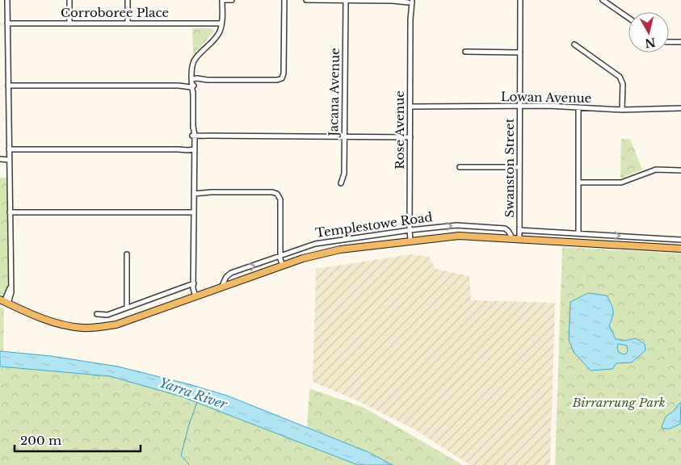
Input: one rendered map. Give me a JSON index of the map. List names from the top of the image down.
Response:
{
  "streets": {
    "main road": ["Templestowe Road"],
    "street": [
      "Corroboree Place",
      "Jacana Avenue",
      "Lowan Avenue",
      "Rose Avenue",
      "Swanston Street"
    ]
  },
  "crossings": [
    ["Lowan Avenue", "Rose Avenue"],
    ["Lowan Avenue", "Swanston Street"],
    ["Rose Avenue", "Templestowe Road"],
    ["Swanston Street", "Templestowe Road"]
  ],
  "water": ["Yarra River"],
  "parks": ["Birrarrung Park"],
  "scale_bar": "200 m",
  "north": "bottom"
}
